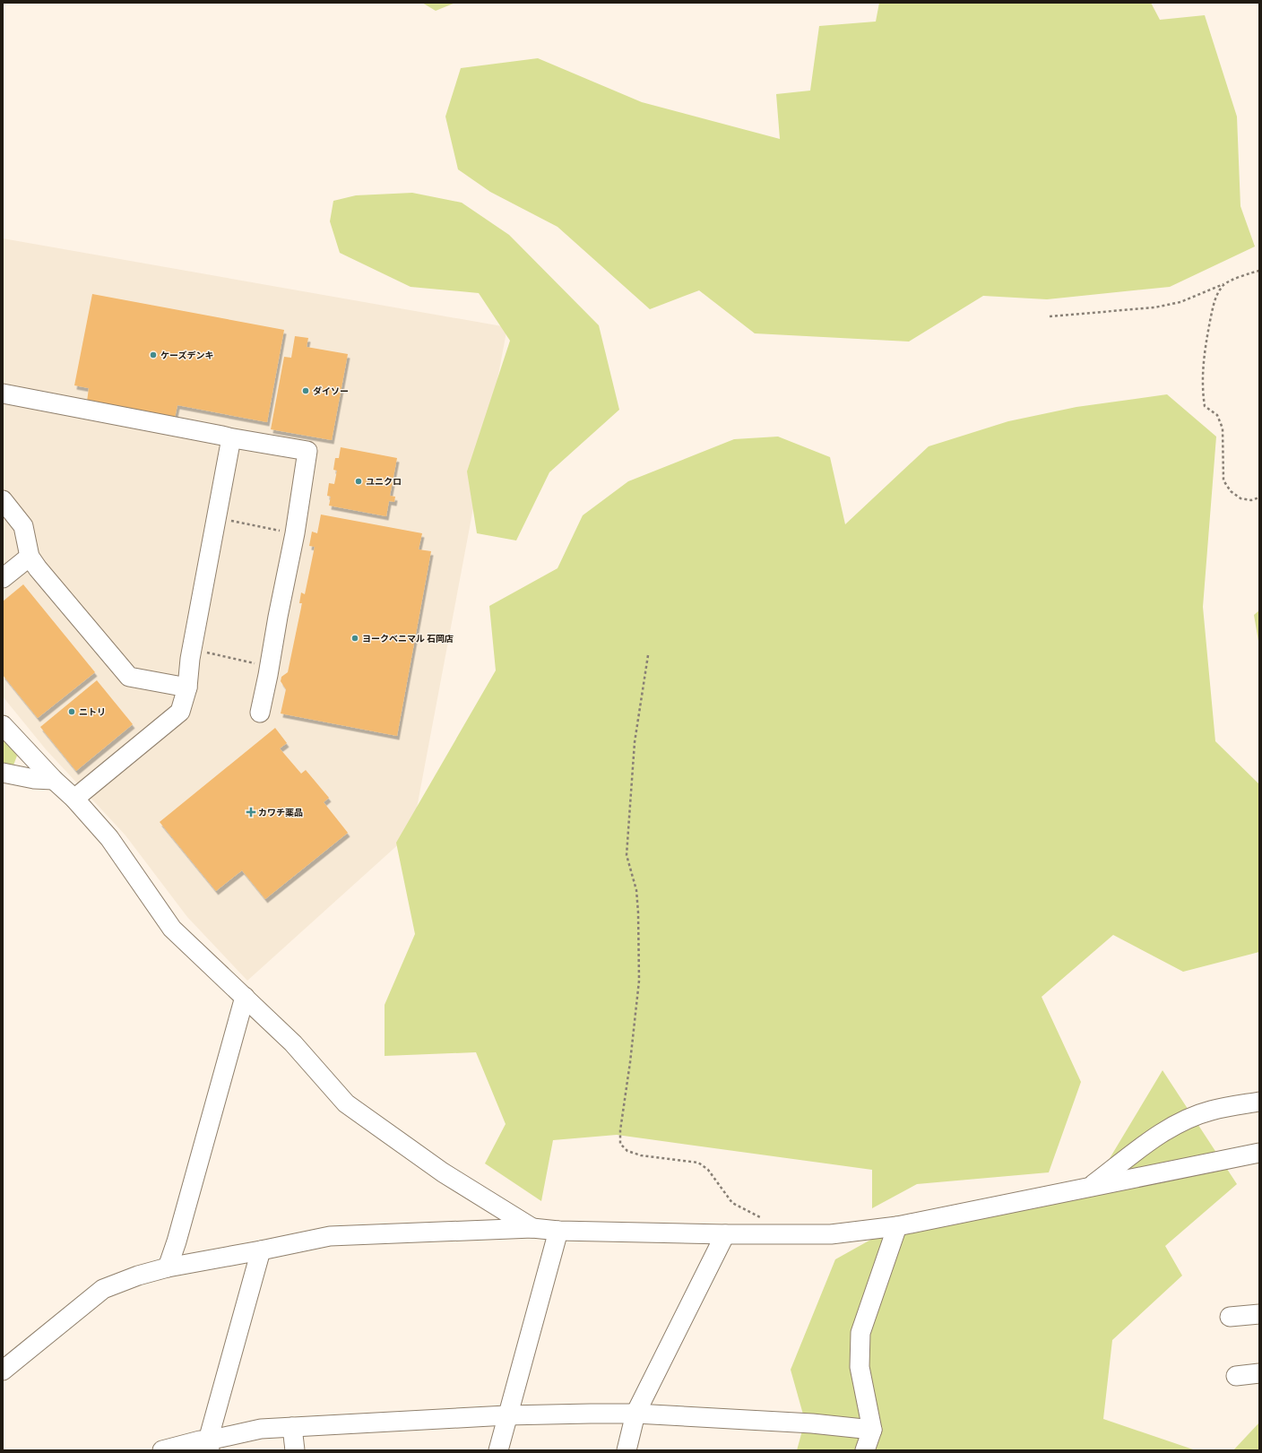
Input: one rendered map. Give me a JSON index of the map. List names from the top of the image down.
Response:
{
  "places": {
    "other": [
      "ケーズデンキ",
      "ダイソー",
      "ユニクロ",
      "ヨークベニマル 石岡店",
      "ニトリ"
    ],
    "health": ["カワチ薬品"]
  }
}
